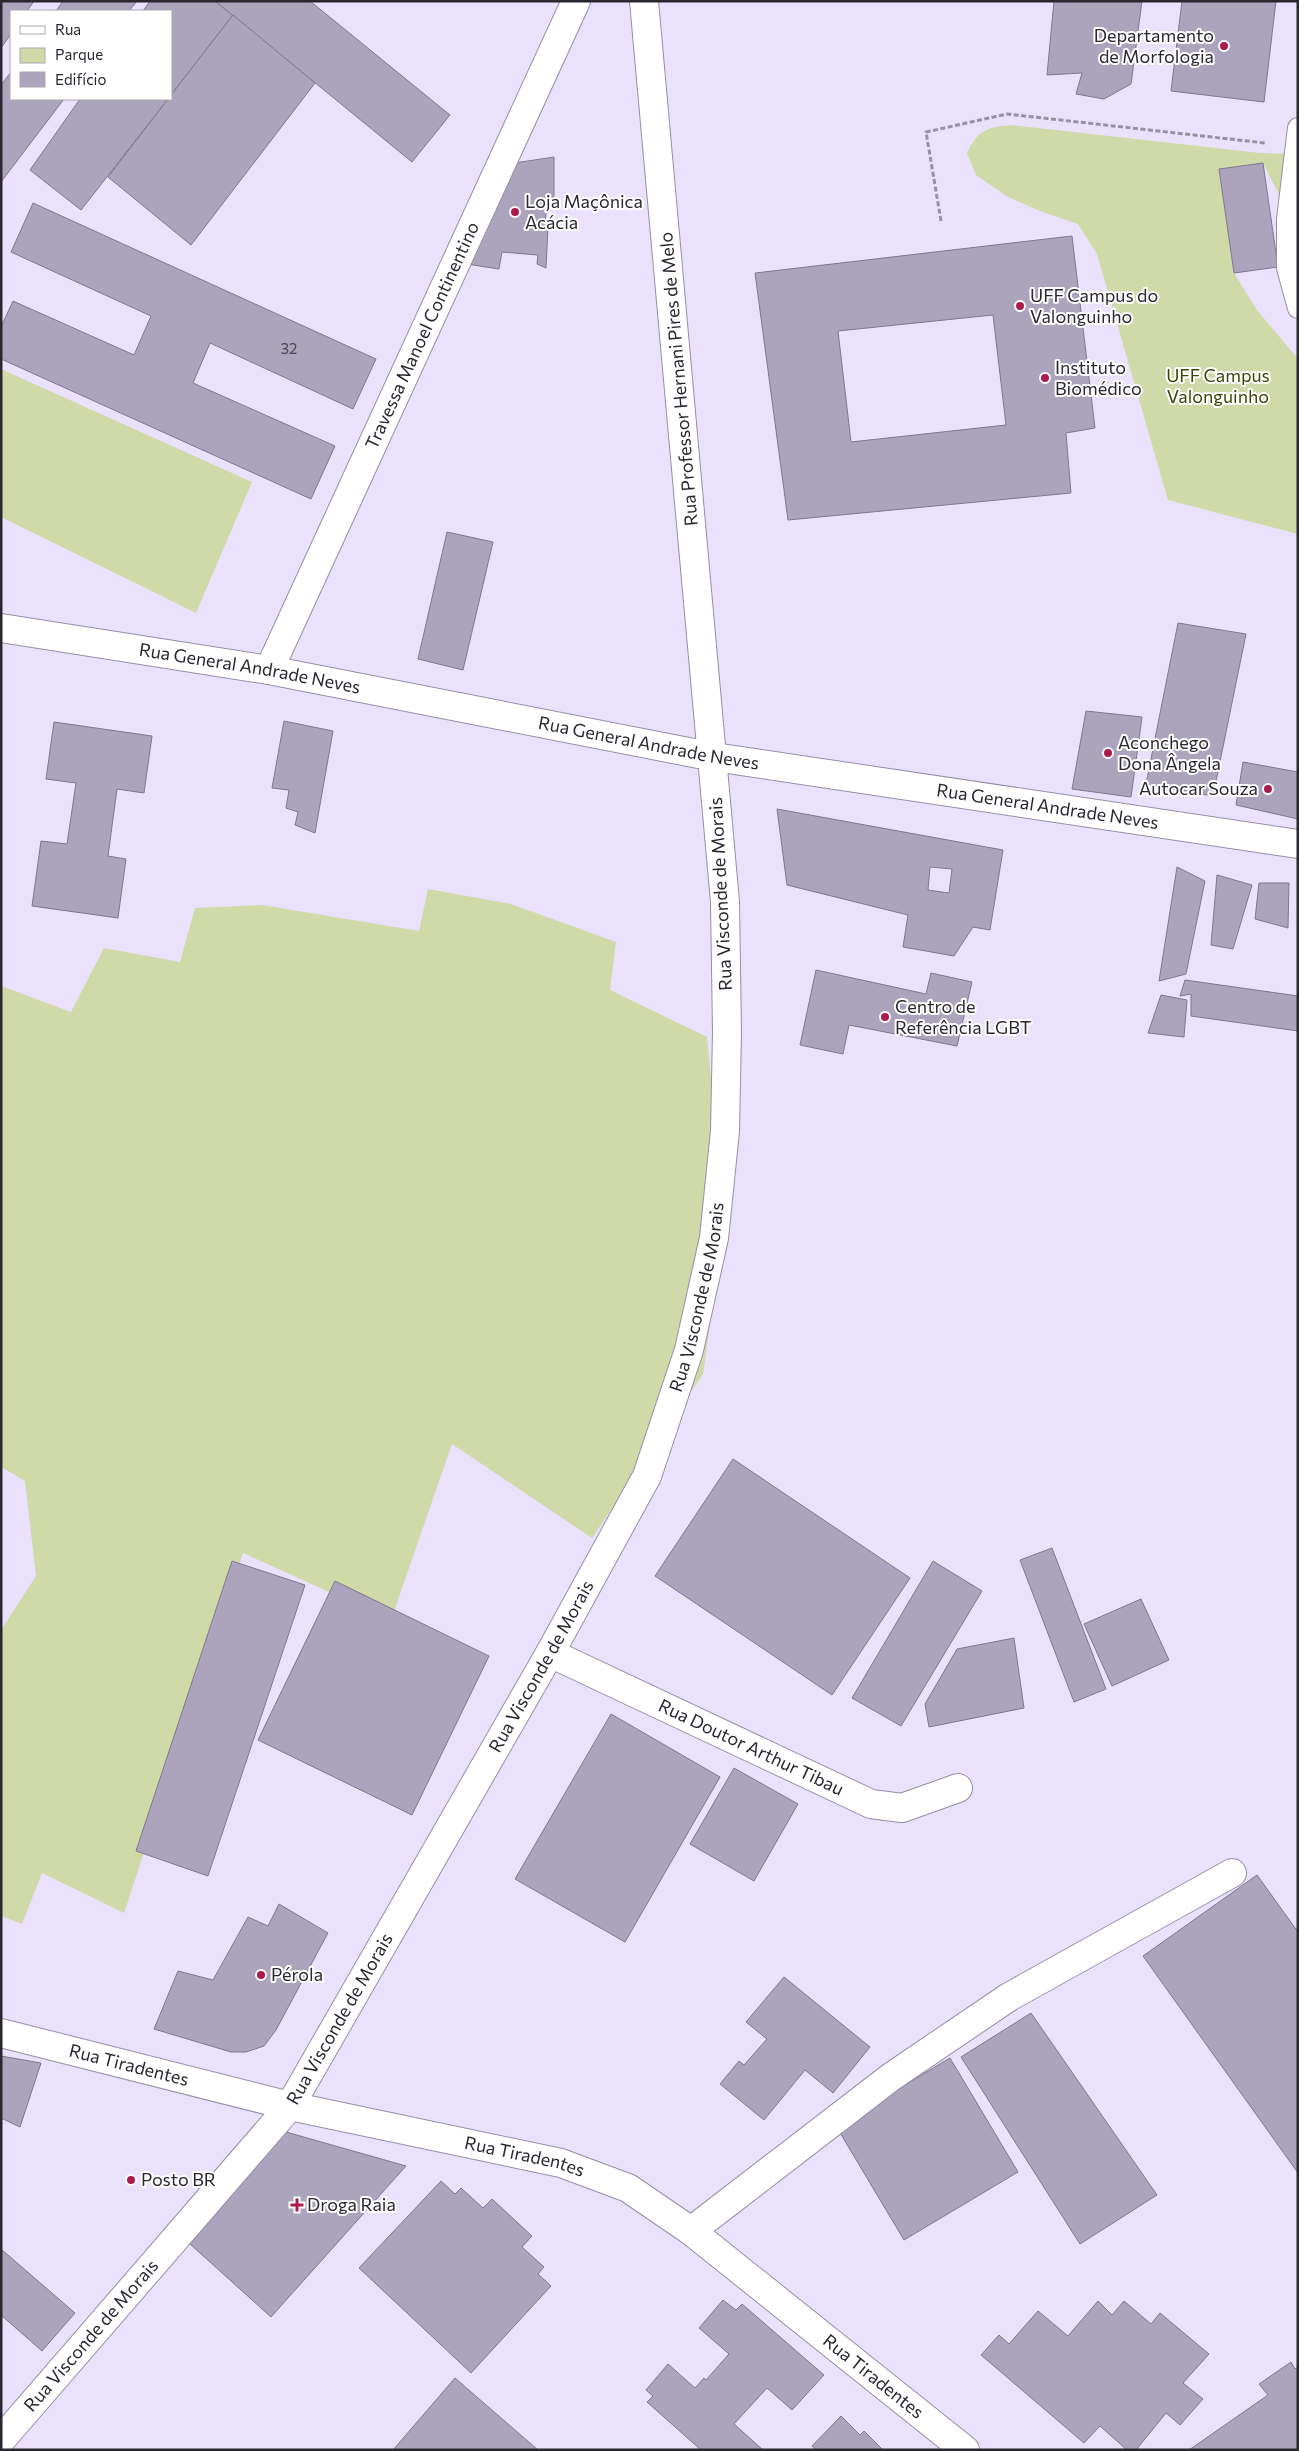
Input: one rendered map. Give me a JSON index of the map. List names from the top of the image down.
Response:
{
  "streets": {
    "street": [
      "Travessa Manoel Continentino",
      "Rua Professor Hernani Pires de Melo",
      "Rua General Andrade Neves",
      "Rua Visconde de Morais",
      "Rua Doutor Arthur Tibau",
      "Rua Tiradentes"
    ]
  },
  "crossings": [
    ["Travessa Manoel Continentino", "Rua General Andrade Neves"],
    ["Rua Professor Hernani Pires de Melo", "Rua General Andrade Neves"],
    ["Rua Professor Hernani Pires de Melo", "Rua Visconde de Morais"],
    ["Rua General Andrade Neves", "Rua Visconde de Morais"],
    ["Rua Visconde de Morais", "Rua Doutor Arthur Tibau"],
    ["Rua Visconde de Morais", "Rua Tiradentes"]
  ],
  "parks": ["UFF Campus Valonguinho"],
  "places": {
    "other": [
      "Departamento de Morfologia",
      "Loja Maçônica Acácia",
      "UFF Campus do Valonguinho",
      "Instituto Biomédico",
      "Aconchego Dona Ângela",
      "Autocar Souza",
      "Centro de Referência LGBT",
      "Pérola",
      "Posto BR"
    ],
    "health": ["Droga Raia"]
  },
  "house_numbers": ["32"],
  "legend": ["Rua", "Parque", "Edifício"]
}
